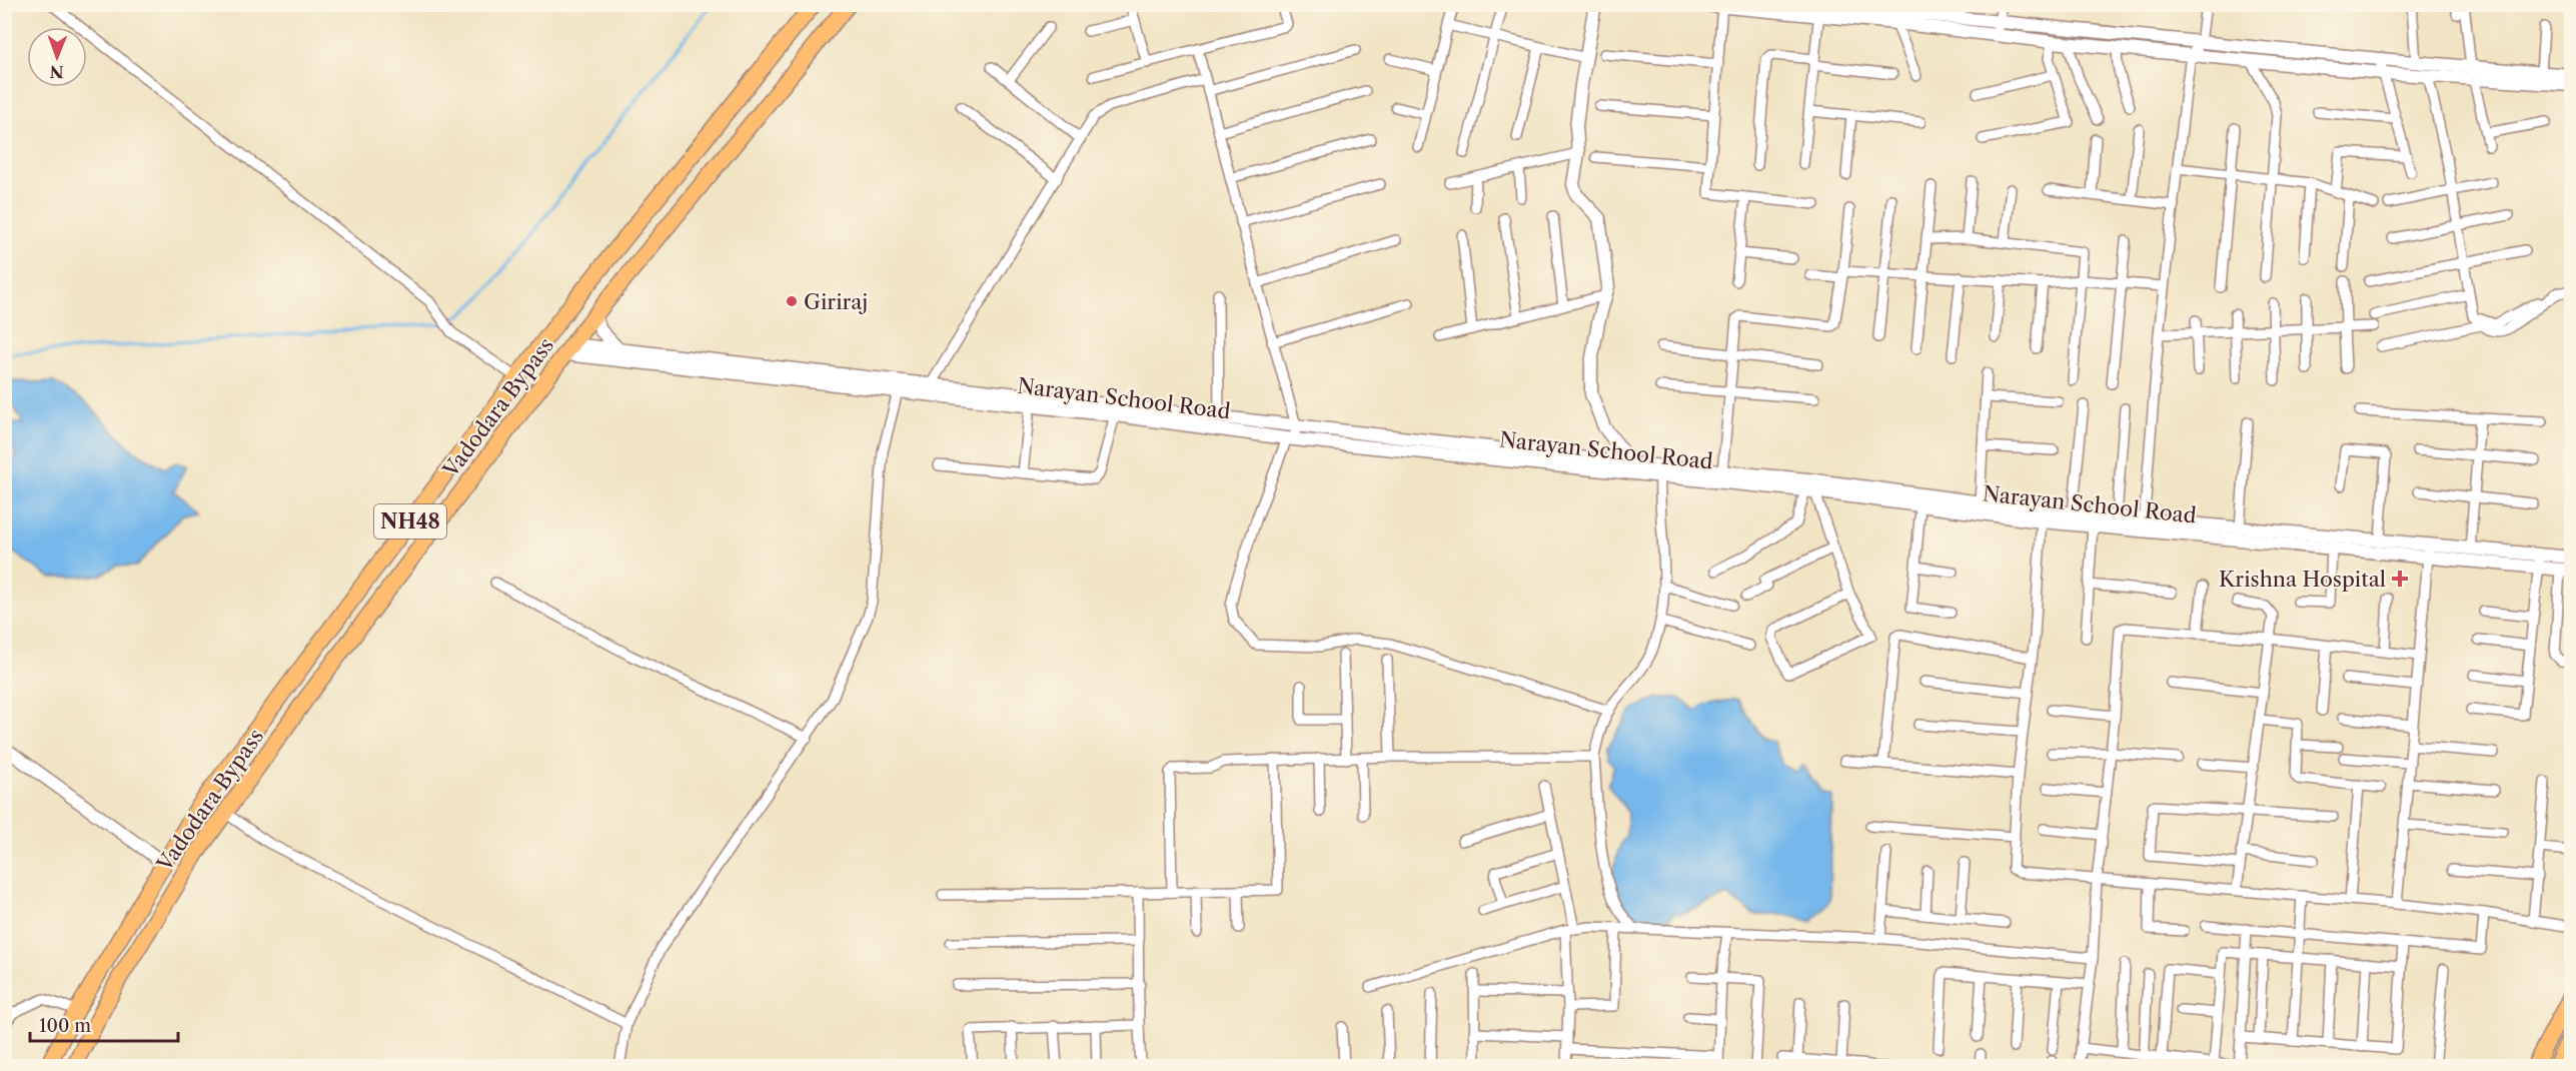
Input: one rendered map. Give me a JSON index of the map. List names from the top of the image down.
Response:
{
  "streets": {
    "main road": ["Vadodara Bypass", "NH48"],
    "street": ["Narayan School Road"]
  },
  "crossings": [
    ["Narayan School Road", "Vadodara Bypass"]
  ],
  "places": {
    "other": ["Giriraj"],
    "health": ["Krishna Hospital"]
  },
  "scale_bar": "100 m",
  "north": "bottom"
}
